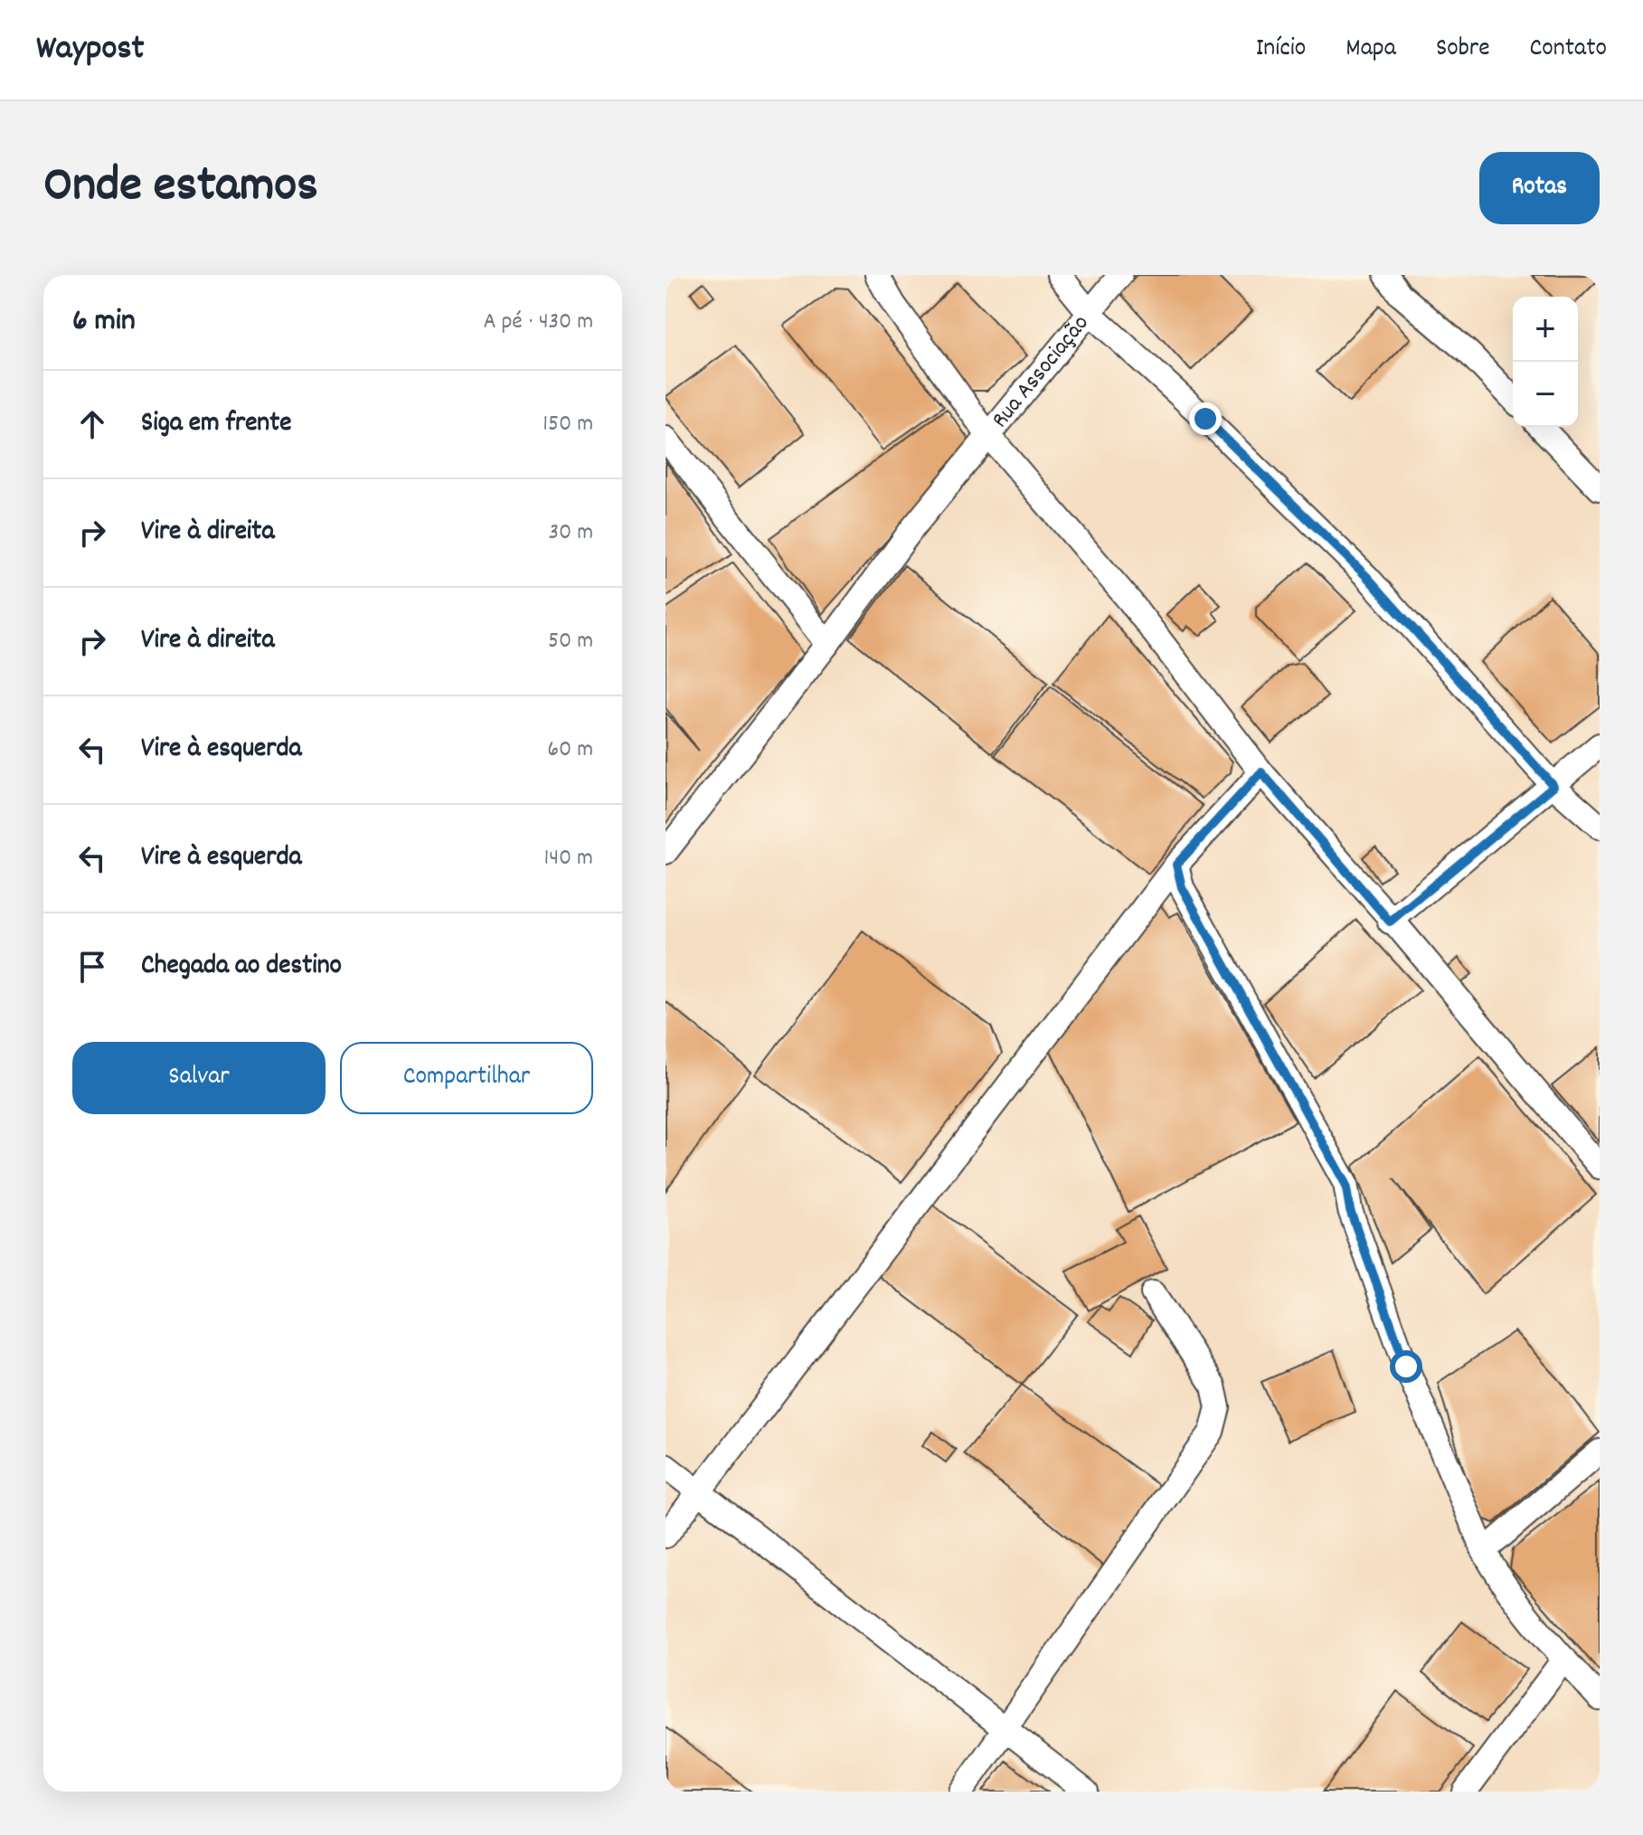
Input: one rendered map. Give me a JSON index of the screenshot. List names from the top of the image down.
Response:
{
  "streets": {
    "street": ["Rua Associação"]
  },
  "page": {
    "header": "Waypost",
    "nav": [
      "Início",
      "Mapa",
      "Sobre",
      "Contato"
    ],
    "title": "Onde estamos",
    "buttons": [
      "Rotas",
      ["Salvar", "Compartilhar"]
    ],
    "heading": ["6 min", "A pé · 430 m"],
    "map_buttons": ["+", "−"],
    "list": [
      ["Siga em frente", "150 m"],
      ["Vire à direita", "30 m"],
      ["Vire à direita", "50 m"],
      ["Vire à esquerda", "60 m"],
      ["Vire à esquerda", "140 m"],
      "Chegada ao destino"
    ]
  }
}
